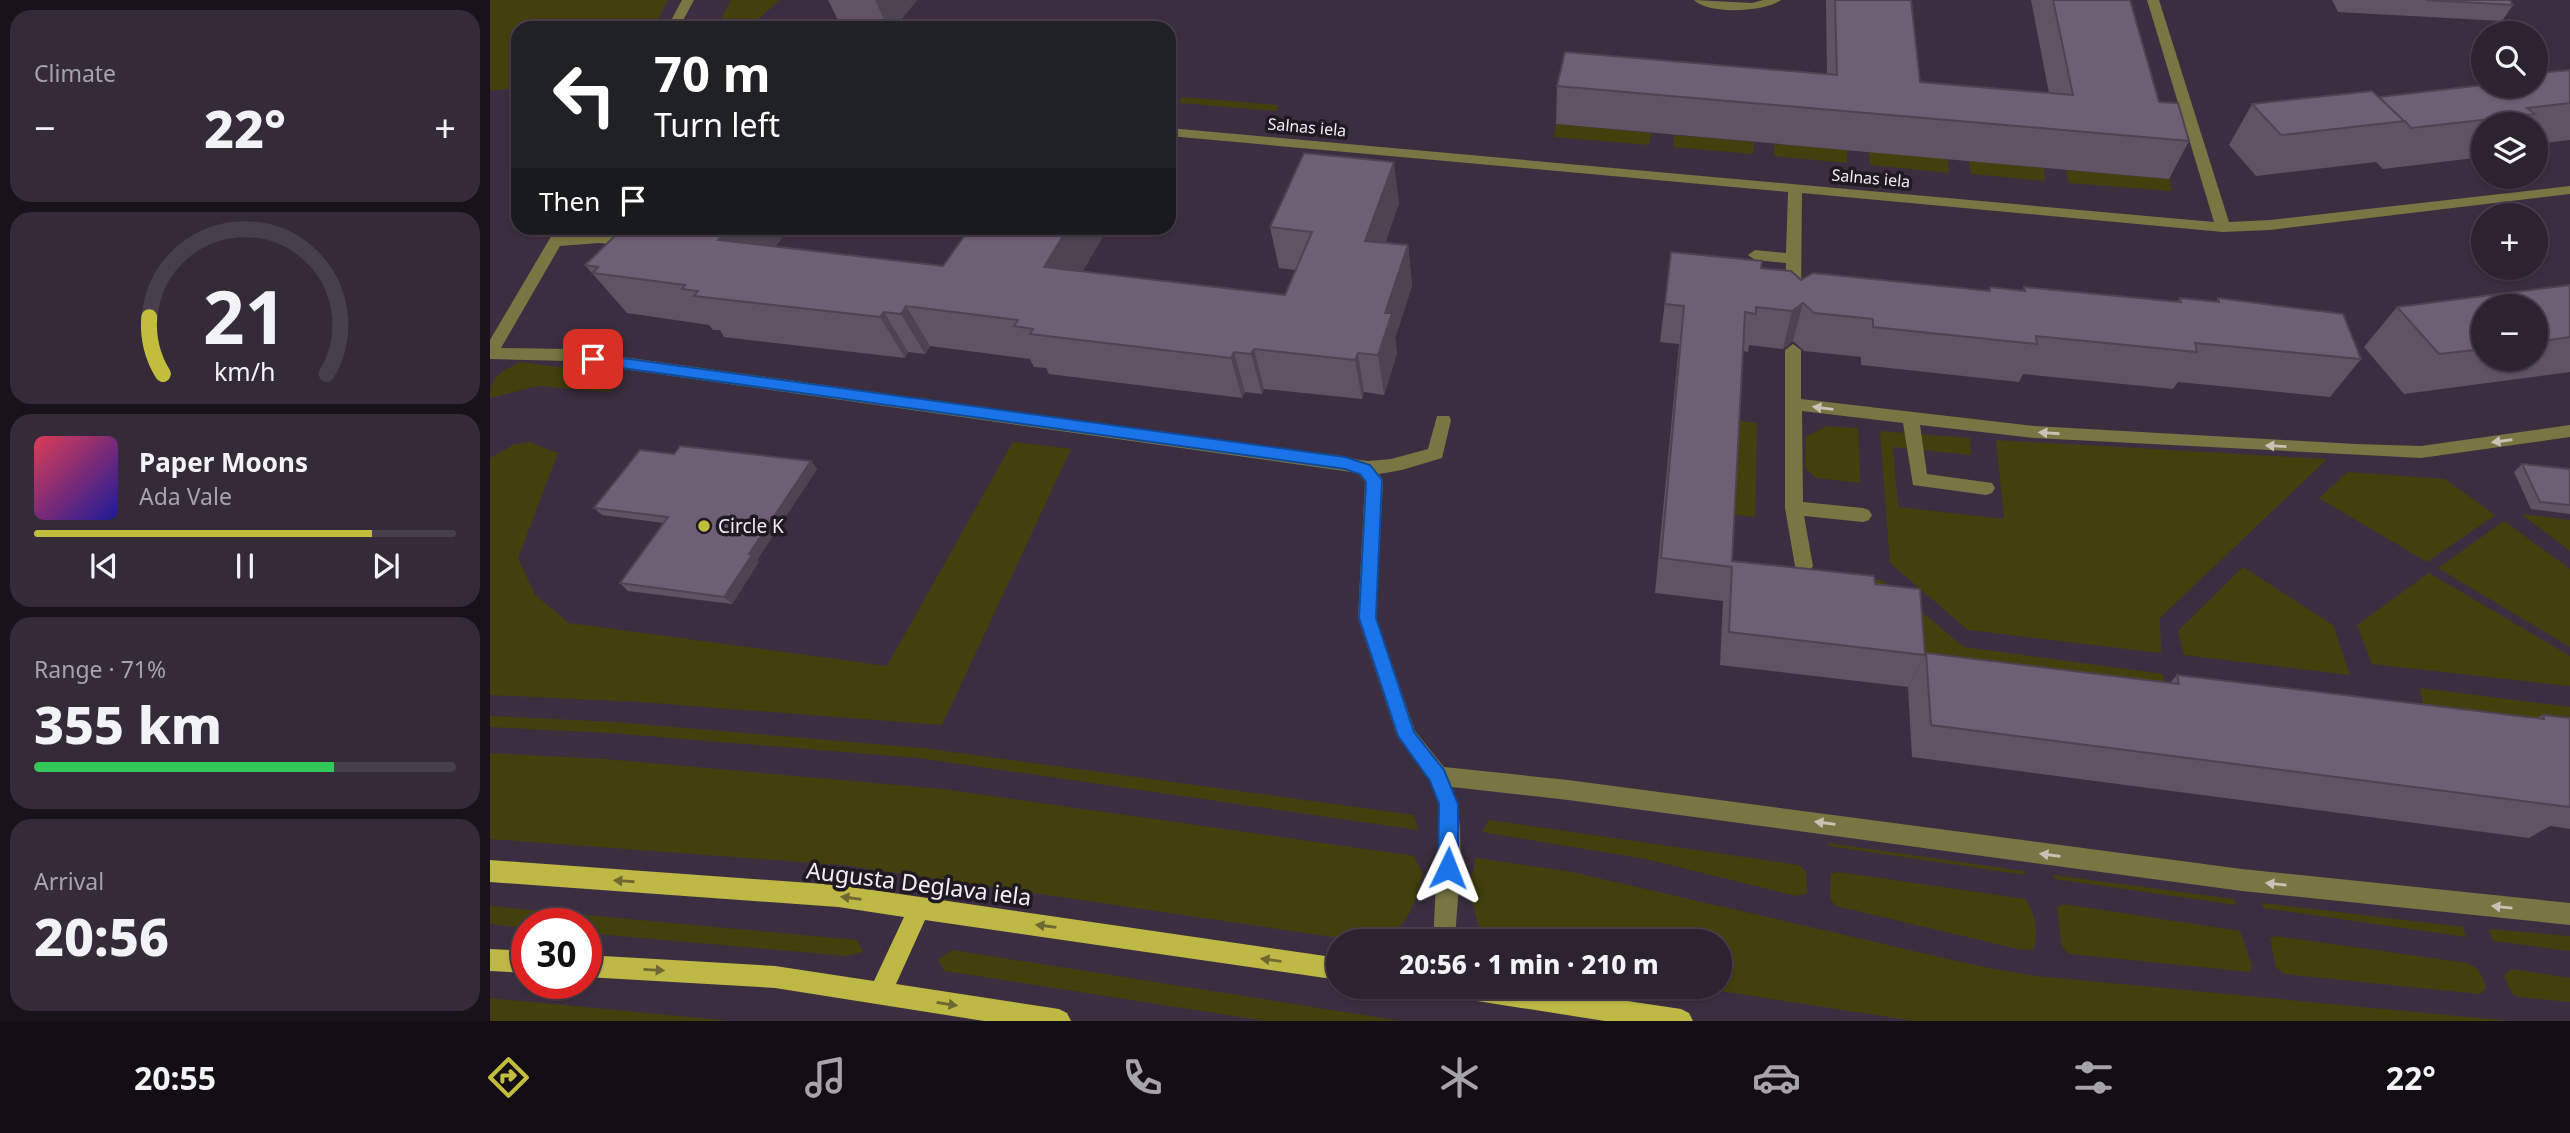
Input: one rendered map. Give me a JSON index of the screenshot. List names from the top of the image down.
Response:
{
  "streets": {
    "main road": ["Augusta Deglava iela"],
    "street": ["Salnas iela"]
  },
  "places": ["Circle K"],
  "page": {
    "tile": [
      "Climate",
      ["Range · 71%", "355 km"],
      ["Arrival", "20:56"]
    ],
    "map_buttons": ["+", "−"],
    "turn": ["70 m", "Turn left"],
    "heat": ["−", "22°", "+"],
    "then": "Then",
    "song": ["Paper Moons", "Ada Vale"],
    "limit": "30",
    "trip": "20:56 · 1 min · 210 m",
    "tabs": ["20:55", "22°"],
    "gauge": ["21", "km/h"]
  }
}
